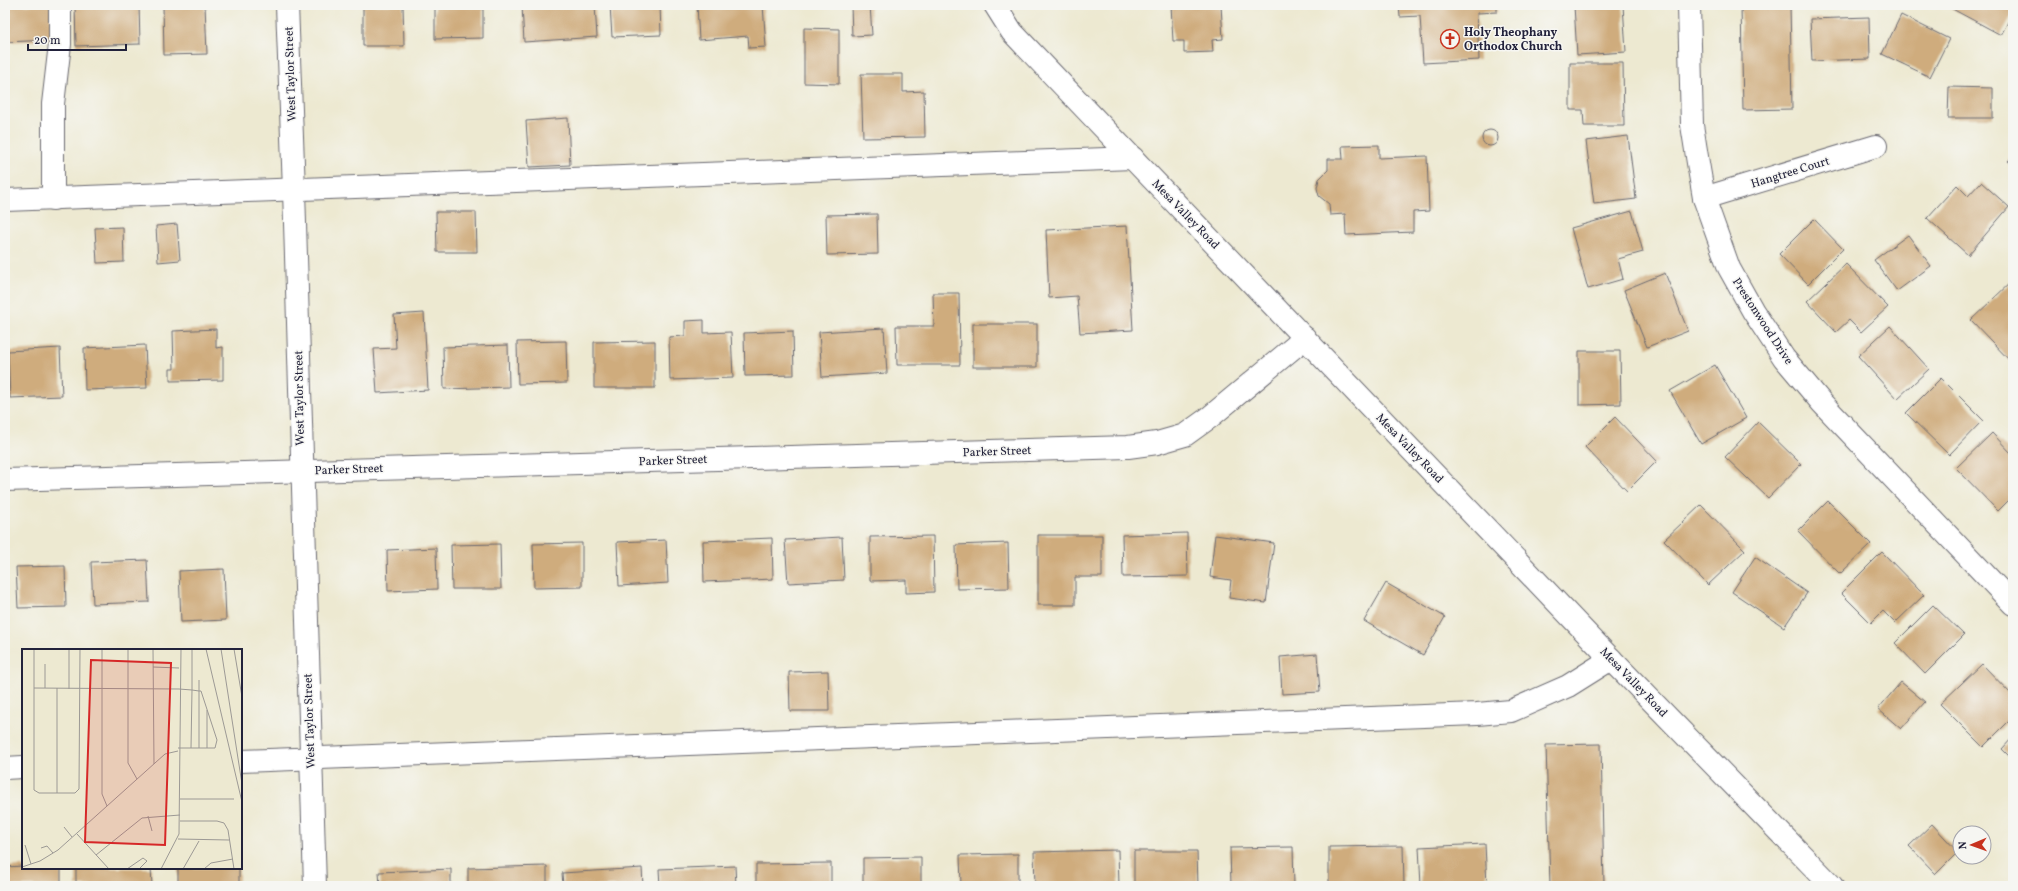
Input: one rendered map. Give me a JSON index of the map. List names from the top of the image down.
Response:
{
  "streets": {
    "street": [
      "West Taylor Street",
      "Hangtree Court",
      "Mesa Valley Road",
      "Prestonwood Drive",
      "Parker Street"
    ]
  },
  "crossings": [
    ["West Taylor Street", "Parker Street"],
    ["Hangtree Court", "Prestonwood Drive"],
    ["Mesa Valley Road", "Parker Street"]
  ],
  "places": {
    "church": ["Holy Theophany Orthodox Church"]
  },
  "scale_bar": "20 m",
  "north": "left"
}
